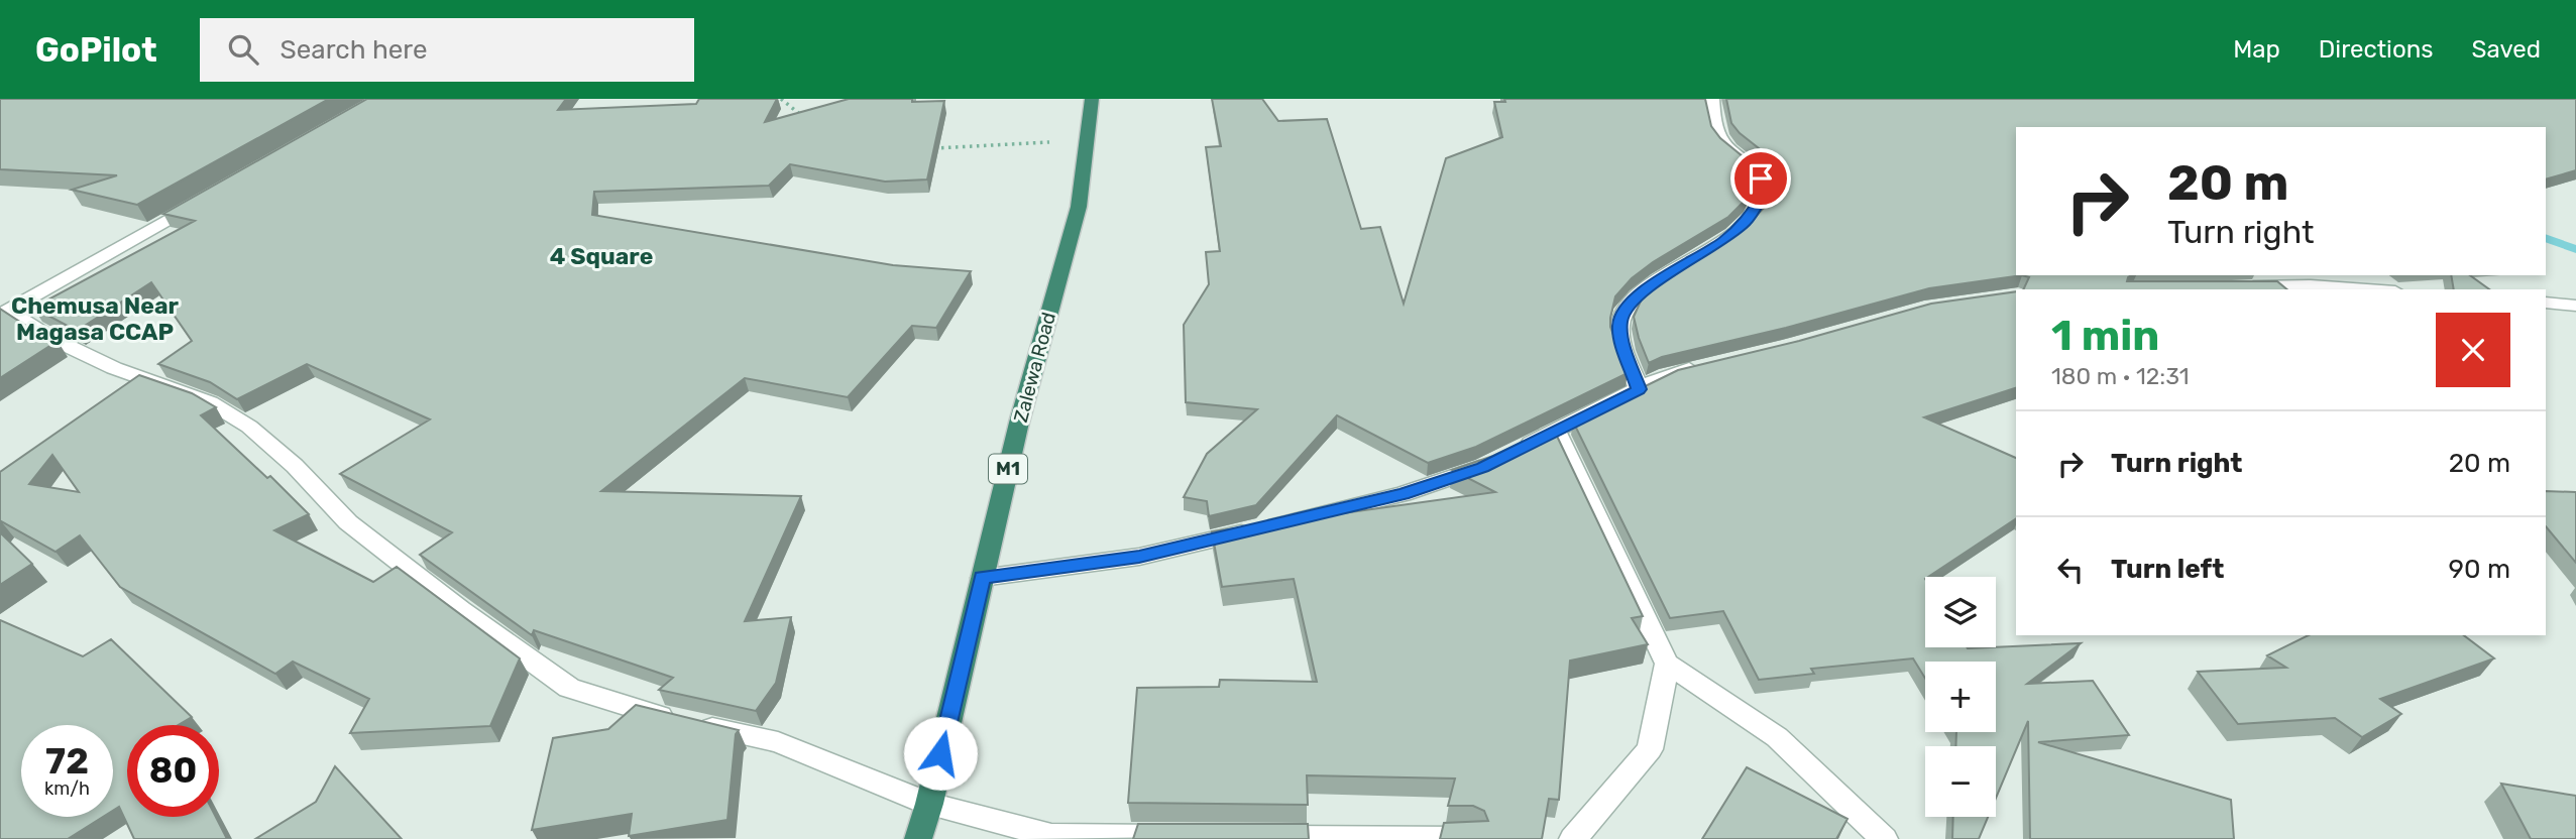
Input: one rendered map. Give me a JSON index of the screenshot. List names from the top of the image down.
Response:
{
  "streets": {
    "highway": ["Zalewa Road", "M1"]
  },
  "districts": ["4 Square", "Chemusa Near Magasa CCAP"],
  "page": {
    "header": "GoPilot",
    "search": "Search here",
    "nav": ["Map", "Directions", "Saved"],
    "turn": ["20 m", "Turn right"],
    "heading": ["1 min", "180 m · 12:31"],
    "list": [
      {
        "name": "Turn right",
        "value": "20 m"
      },
      {
        "name": "Turn left",
        "value": "90 m"
      }
    ],
    "map_buttons": ["+", "−"],
    "speed": "72 km/h",
    "limit": "80"
  }
}
